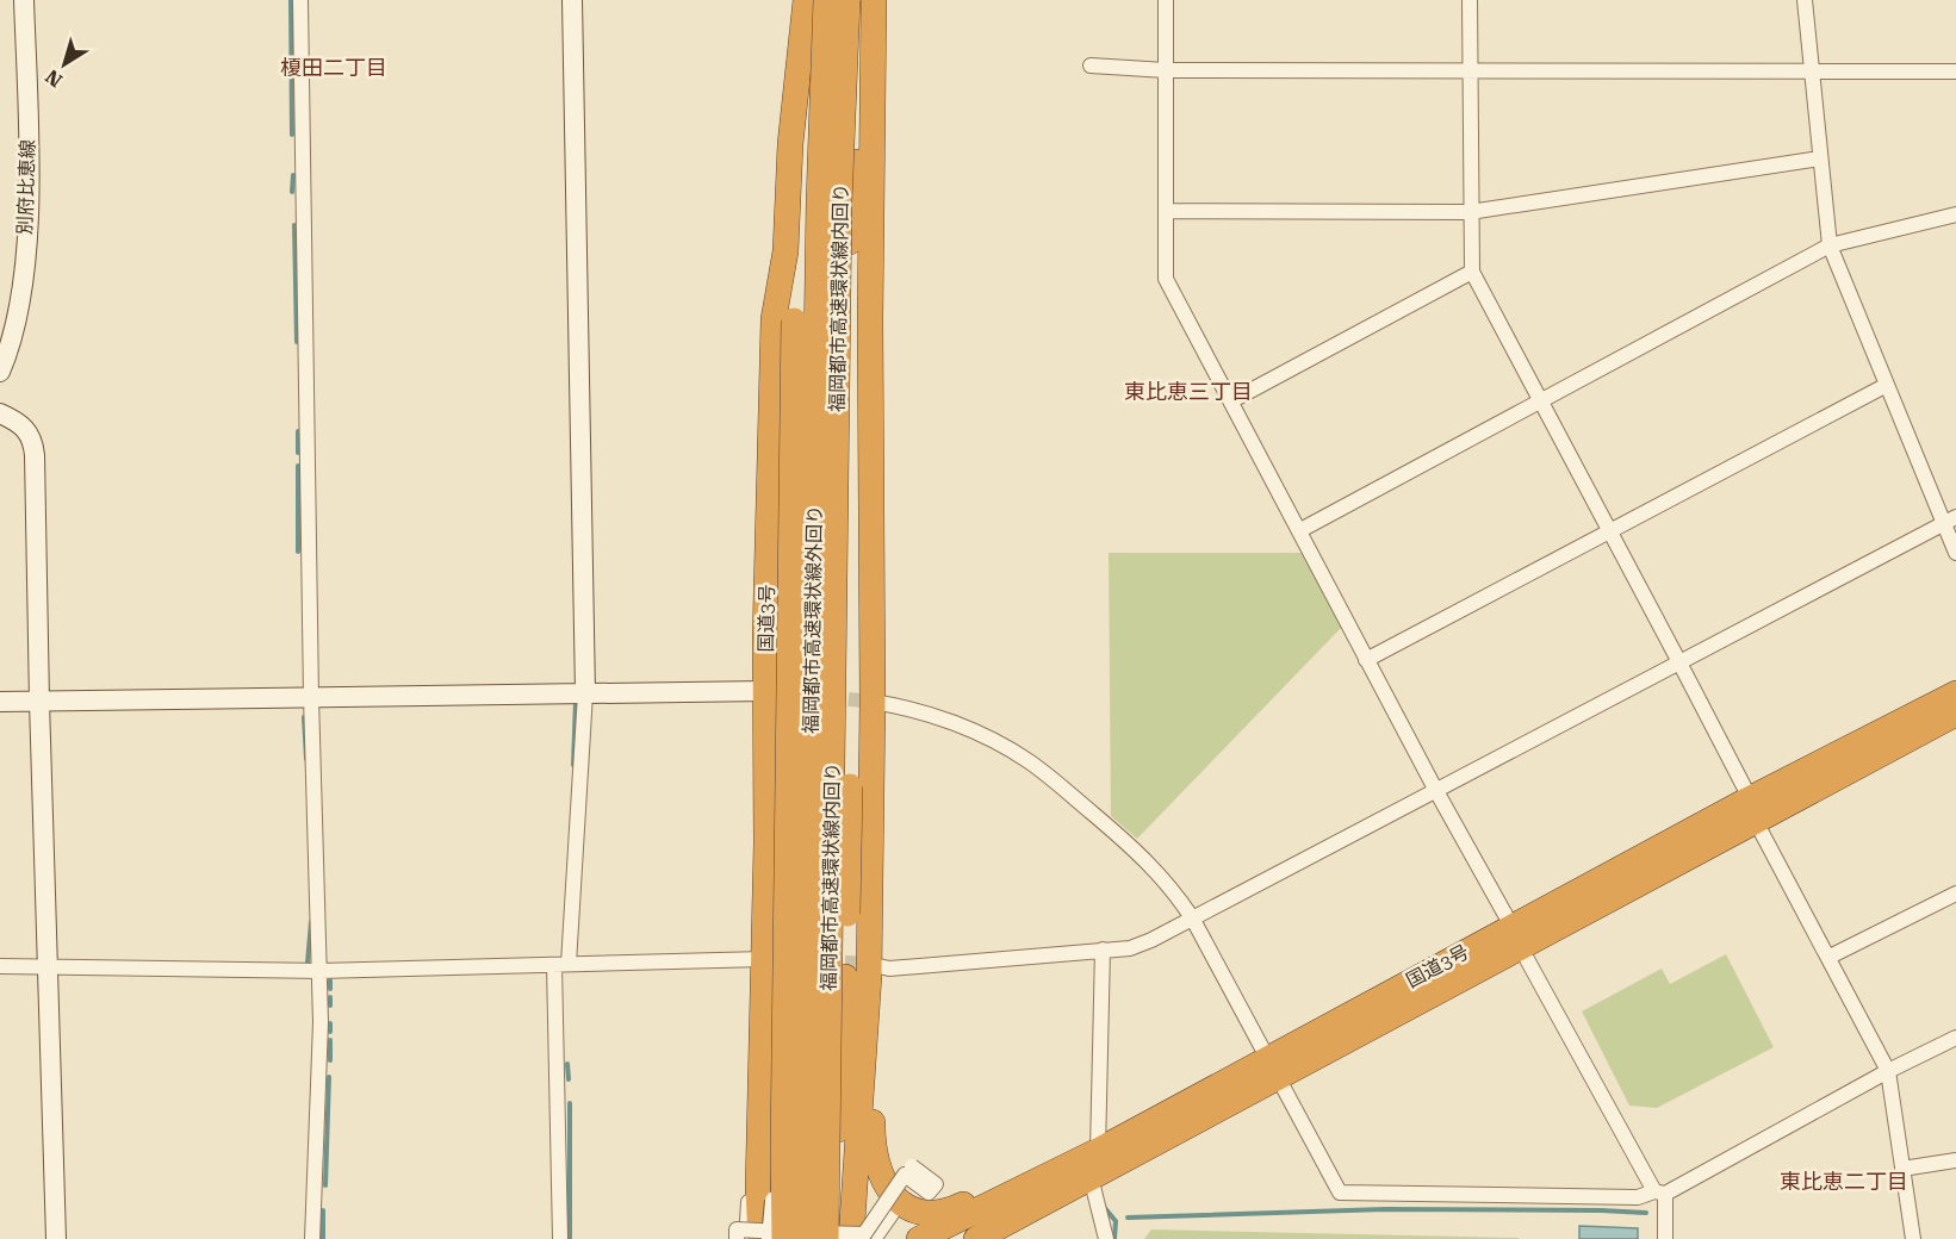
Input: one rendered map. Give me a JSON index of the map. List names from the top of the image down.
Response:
{
  "streets": {
    "highway": ["福岡都市高速環状線内回り", "国道3号", "福岡都市高速環状線外回り"],
    "street": ["別府比恵線"]
  },
  "districts": ["榎田二丁目", "東比恵三丁目", "東比恵二丁目"],
  "north": "bottom left"
}
